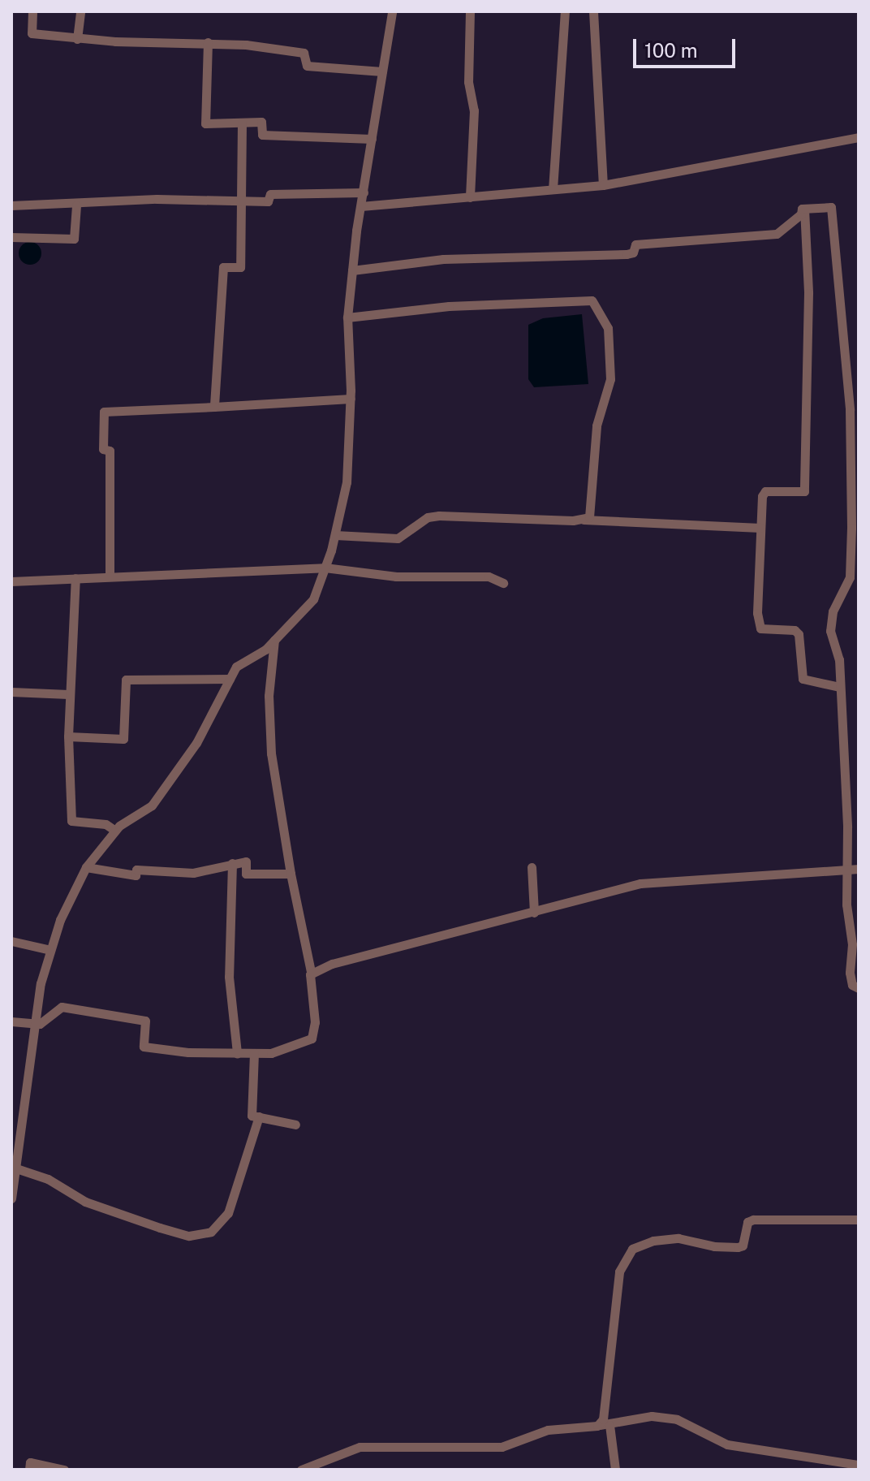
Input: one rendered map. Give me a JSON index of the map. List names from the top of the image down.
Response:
{
  "scale_bar": "100 m"
}
